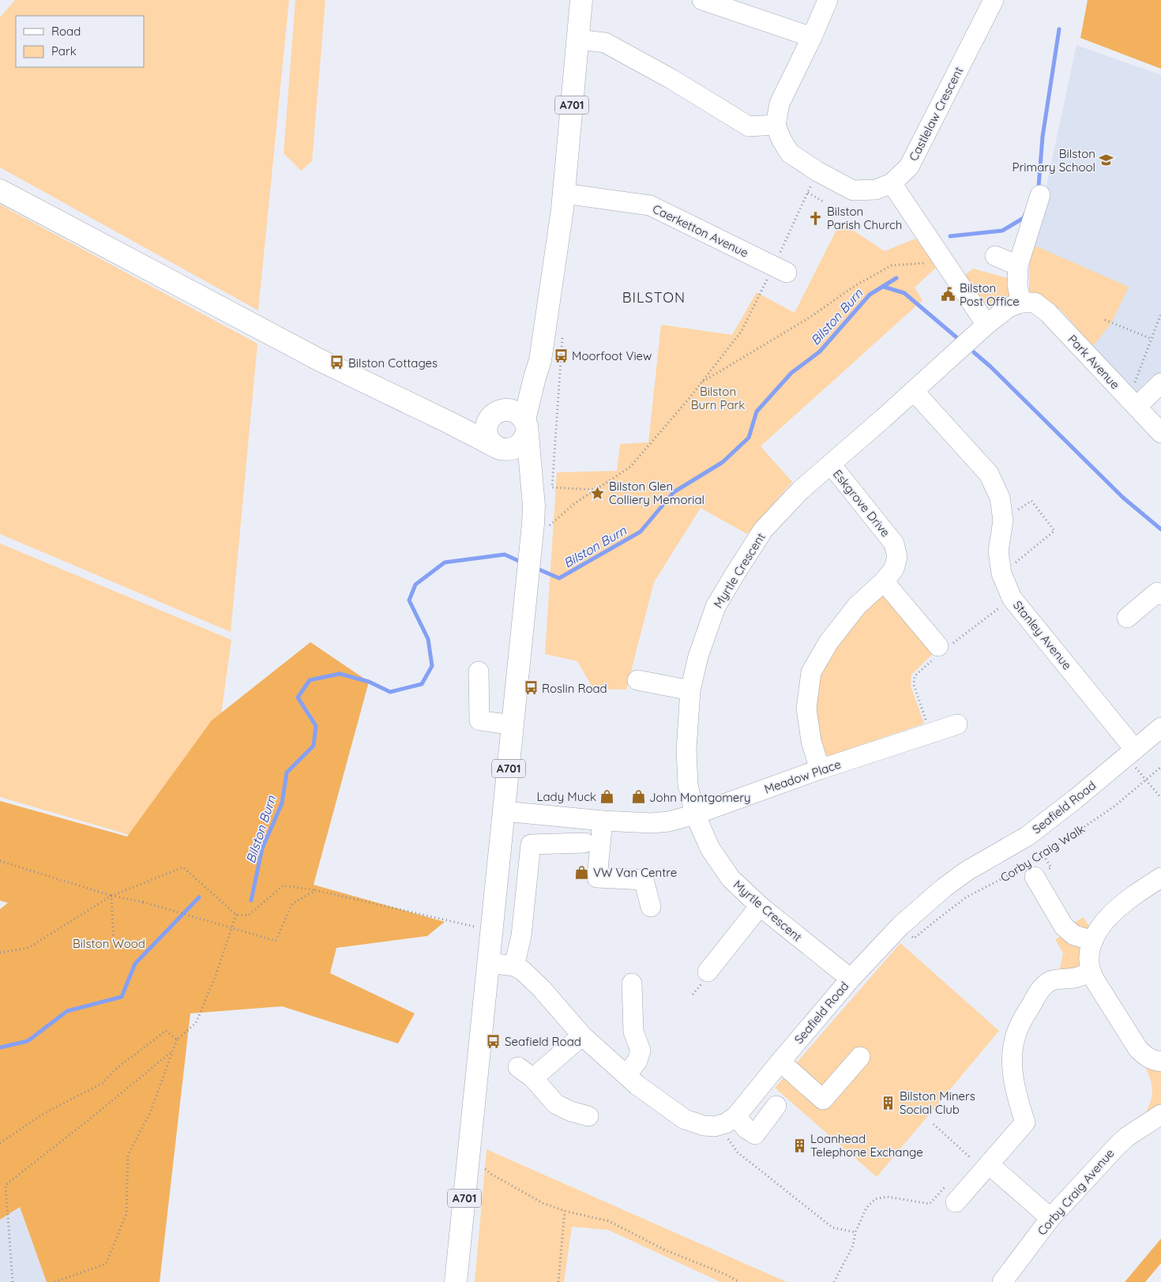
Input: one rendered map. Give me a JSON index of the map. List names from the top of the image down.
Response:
{
  "streets": {
    "main road": ["A701"],
    "street": [
      "Castlelaw Crescent",
      "Caerketton Avenue",
      "Park Avenue",
      "Eskgrove Drive",
      "Myrtle Crescent",
      "Stanley Avenue",
      "Meadow Place",
      "Seafield Road",
      "Corby Craig Walk",
      "Corby Craig Avenue"
    ]
  },
  "crossings": [
    ["A701", "Caerketton Avenue"],
    ["A701", "Meadow Place"],
    ["Park Avenue", "Myrtle Crescent"],
    ["Eskgrove Drive", "Myrtle Crescent"],
    ["Eskgrove Drive", "Meadow Place"],
    ["Myrtle Crescent", "Stanley Avenue"],
    ["Myrtle Crescent", "Meadow Place"],
    ["Myrtle Crescent", "Seafield Road"],
    ["Stanley Avenue", "Seafield Road"],
    ["Seafield Road", "Corby Craig Walk"]
  ],
  "districts": ["BILSTON"],
  "water": ["Bilston Burn"],
  "parks": ["Bilston Burn Park", "Bilston Wood"],
  "places": {
    "school or university": ["Bilston Primary School"],
    "church": ["Bilston Parish Church"],
    "public building": ["Bilston Post Office"],
    "bus stop": [
      "Moorfoot View",
      "Bilston Cottages",
      "Roslin Road",
      "Seafield Road"
    ],
    "place": ["Bilston Glen Colliery Memorial"],
    "shop": ["Lady Muck", "John Montgomery", "VW Van Centre"],
    "building": ["Bilston Miners Social Club", "Loanhead Telephone Exchange"]
  },
  "legend": ["Road", "Park"]
}
